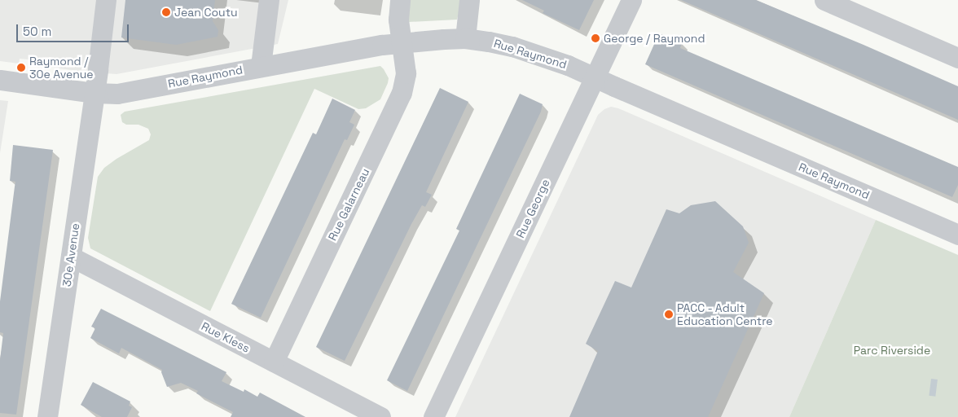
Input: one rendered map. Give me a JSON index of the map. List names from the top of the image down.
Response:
{
  "streets": {
    "street": [
      "Rue Raymond",
      "Rue Galarneau",
      "Rue George",
      "30e Avenue",
      "Rue Kless"
    ]
  },
  "crossings": [
    ["Rue Raymond", "Rue Galarneau"],
    ["Rue Raymond", "Rue George"],
    ["Rue Raymond", "30e Avenue"],
    ["Rue Galarneau", "Rue Kless"],
    ["30e Avenue", "Rue Kless"]
  ],
  "parks": ["Parc Riverside"],
  "places": [
    "Jean Coutu",
    "George / Raymond",
    "Raymond / 30e Avenue",
    "PACC - Adult Education Centre"
  ],
  "scale_bar": "50 m"
}
